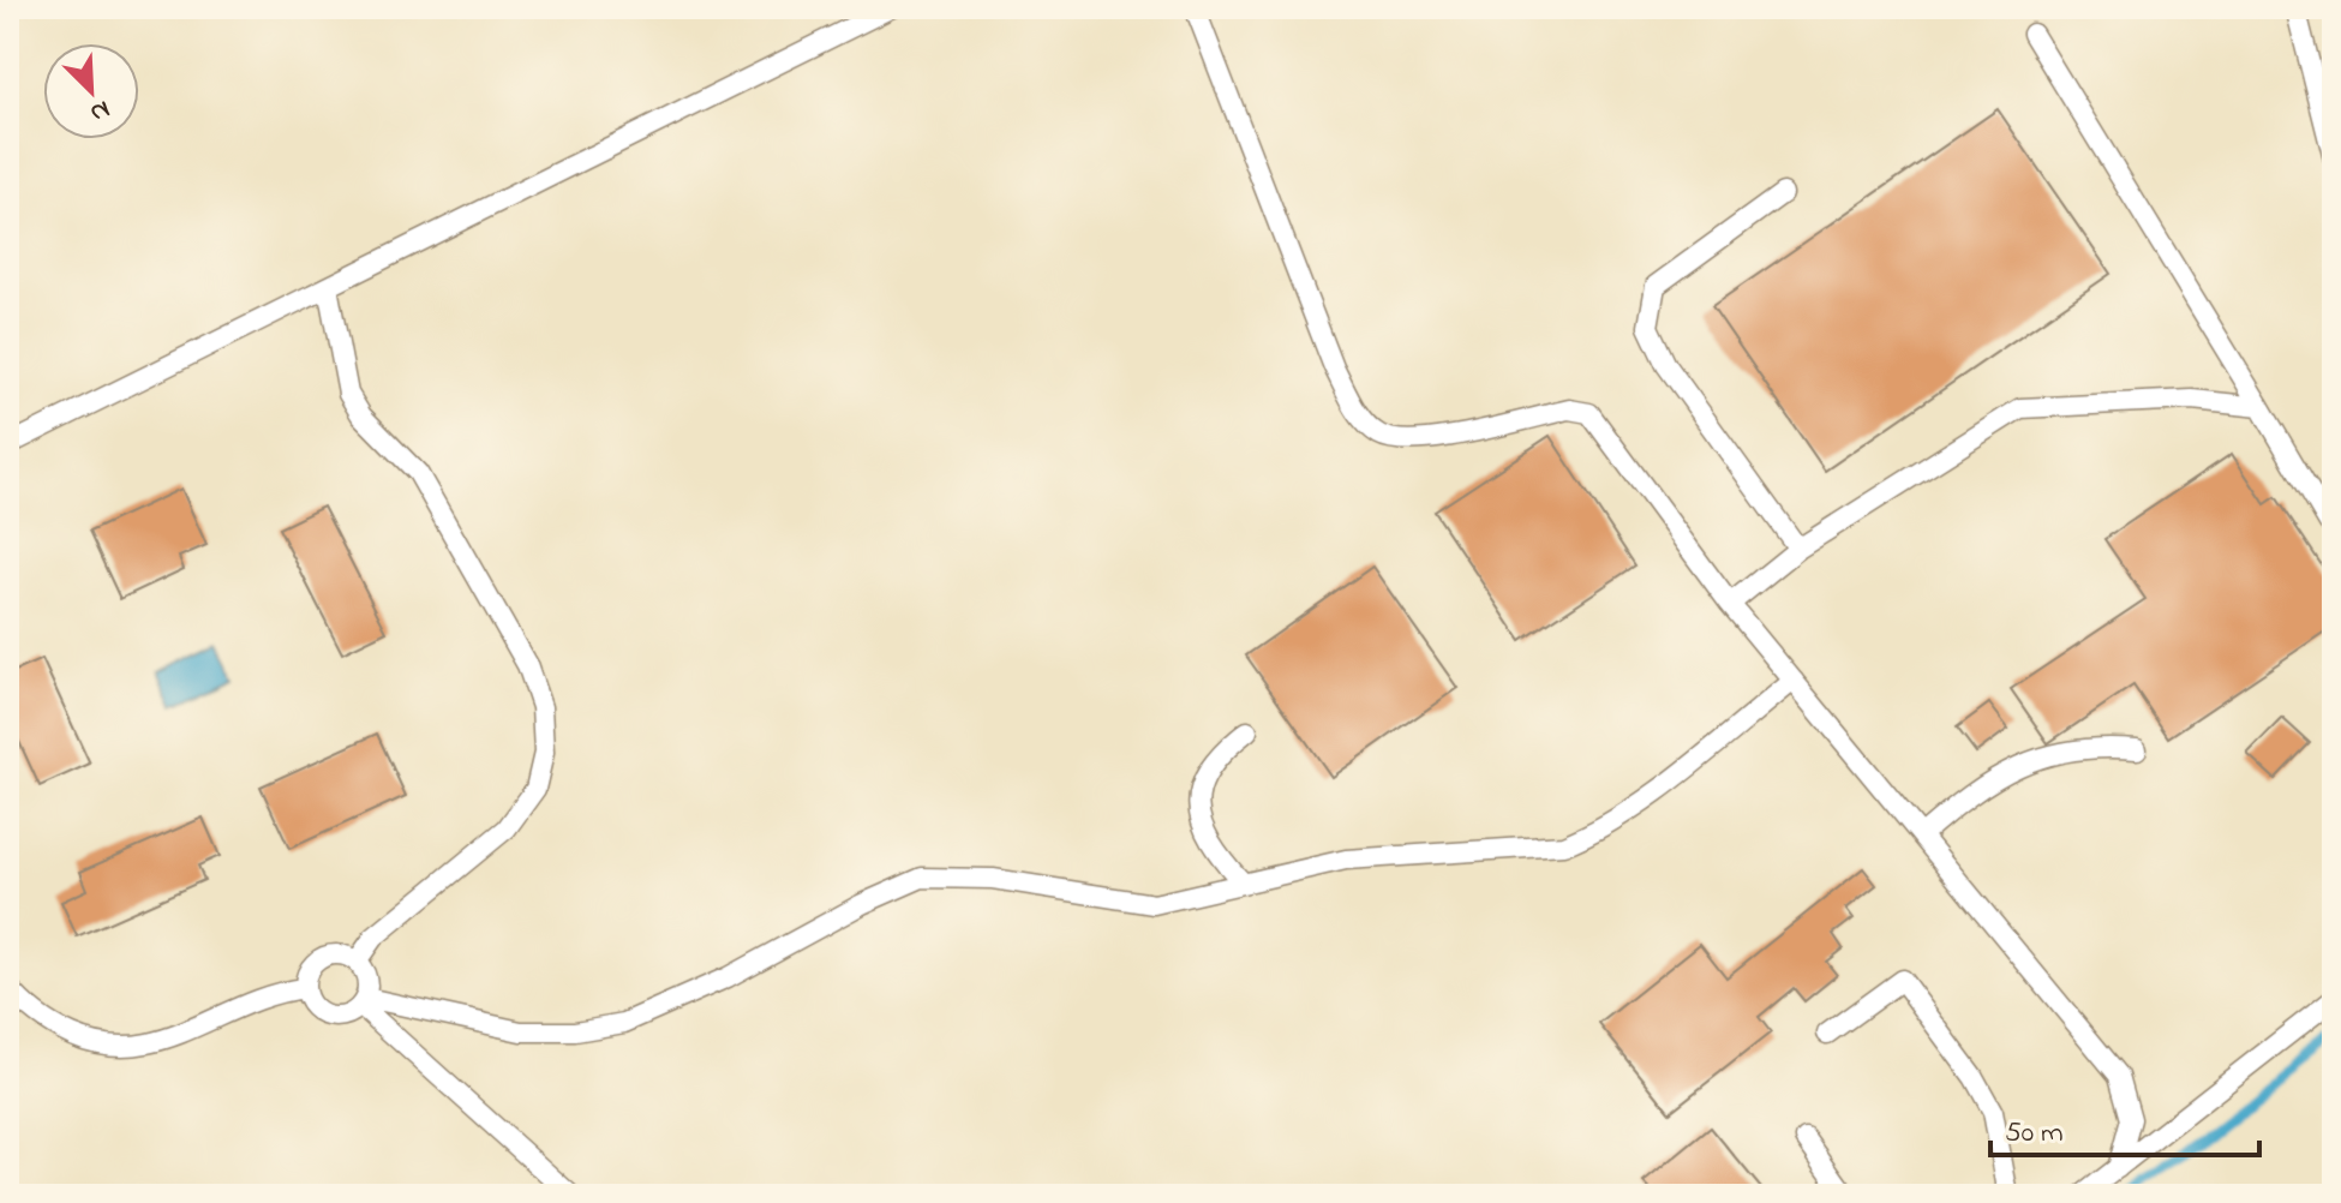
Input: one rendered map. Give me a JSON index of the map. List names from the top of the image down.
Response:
{
  "scale_bar": "50 m",
  "north": "bottom right"
}
